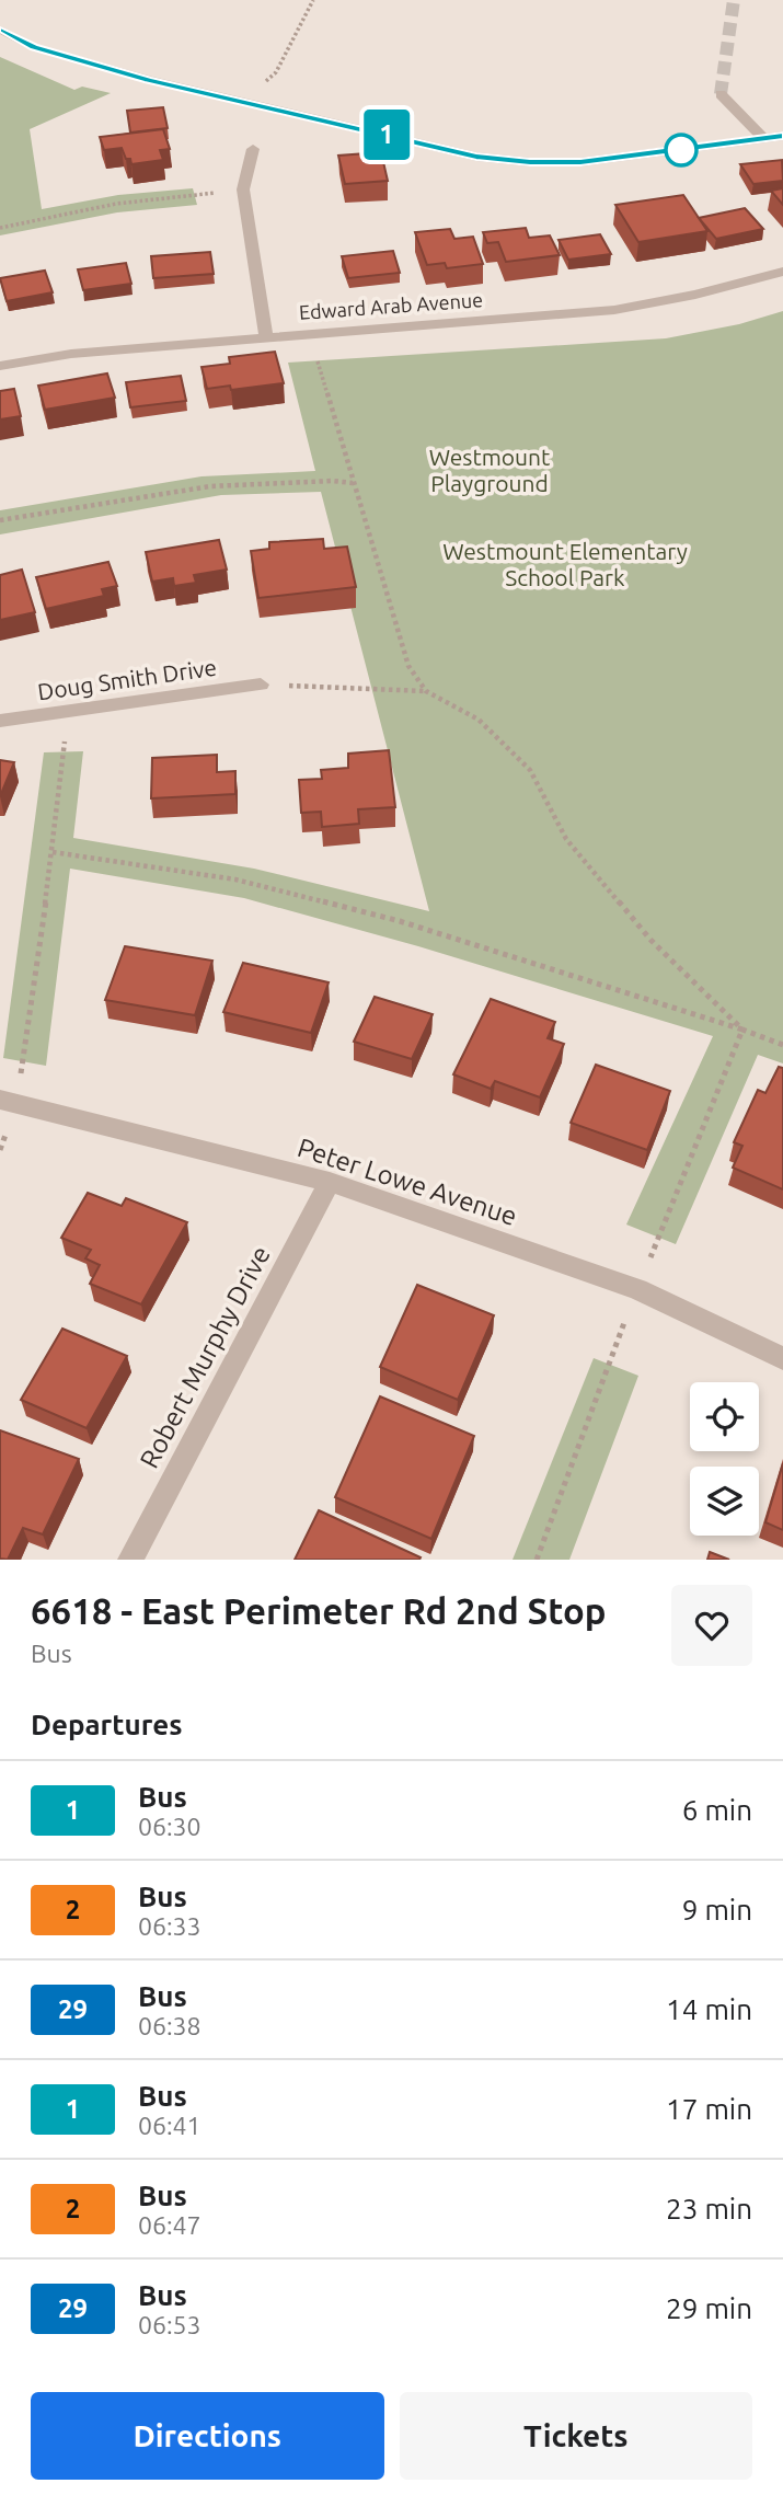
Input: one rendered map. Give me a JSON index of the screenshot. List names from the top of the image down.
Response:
{
  "streets": {
    "street": [
      "Edward Arab Avenue",
      "Doug Smith Drive",
      "Peter Lowe Avenue",
      "Robert Murphy Drive"
    ]
  },
  "crossings": [
    ["Peter Lowe Avenue", "Robert Murphy Drive"]
  ],
  "parks": ["Westmount Playground", "Westmount Elementary School Park"],
  "lines": ["bus line 1"],
  "page": {
    "on_map": "1",
    "heading": [
      ["6618 - East Perimeter Rd 2nd Stop", "Bus"],
      "Departures"
    ],
    "list": [
      {
        "mark": "1",
        "name": "Bus",
        "note": "06:30",
        "value": "6 min"
      },
      {
        "mark": "2",
        "name": "Bus",
        "note": "06:33",
        "value": "9 min"
      },
      {
        "mark": "29",
        "name": "Bus",
        "note": "06:38",
        "value": "14 min"
      },
      {
        "mark": "1",
        "name": "Bus",
        "note": "06:41",
        "value": "17 min"
      },
      {
        "mark": "2",
        "name": "Bus",
        "note": "06:47",
        "value": "23 min"
      },
      {
        "mark": "29",
        "name": "Bus",
        "note": "06:53",
        "value": "29 min"
      }
    ],
    "buttons": ["Directions", "Tickets"]
  }
}
